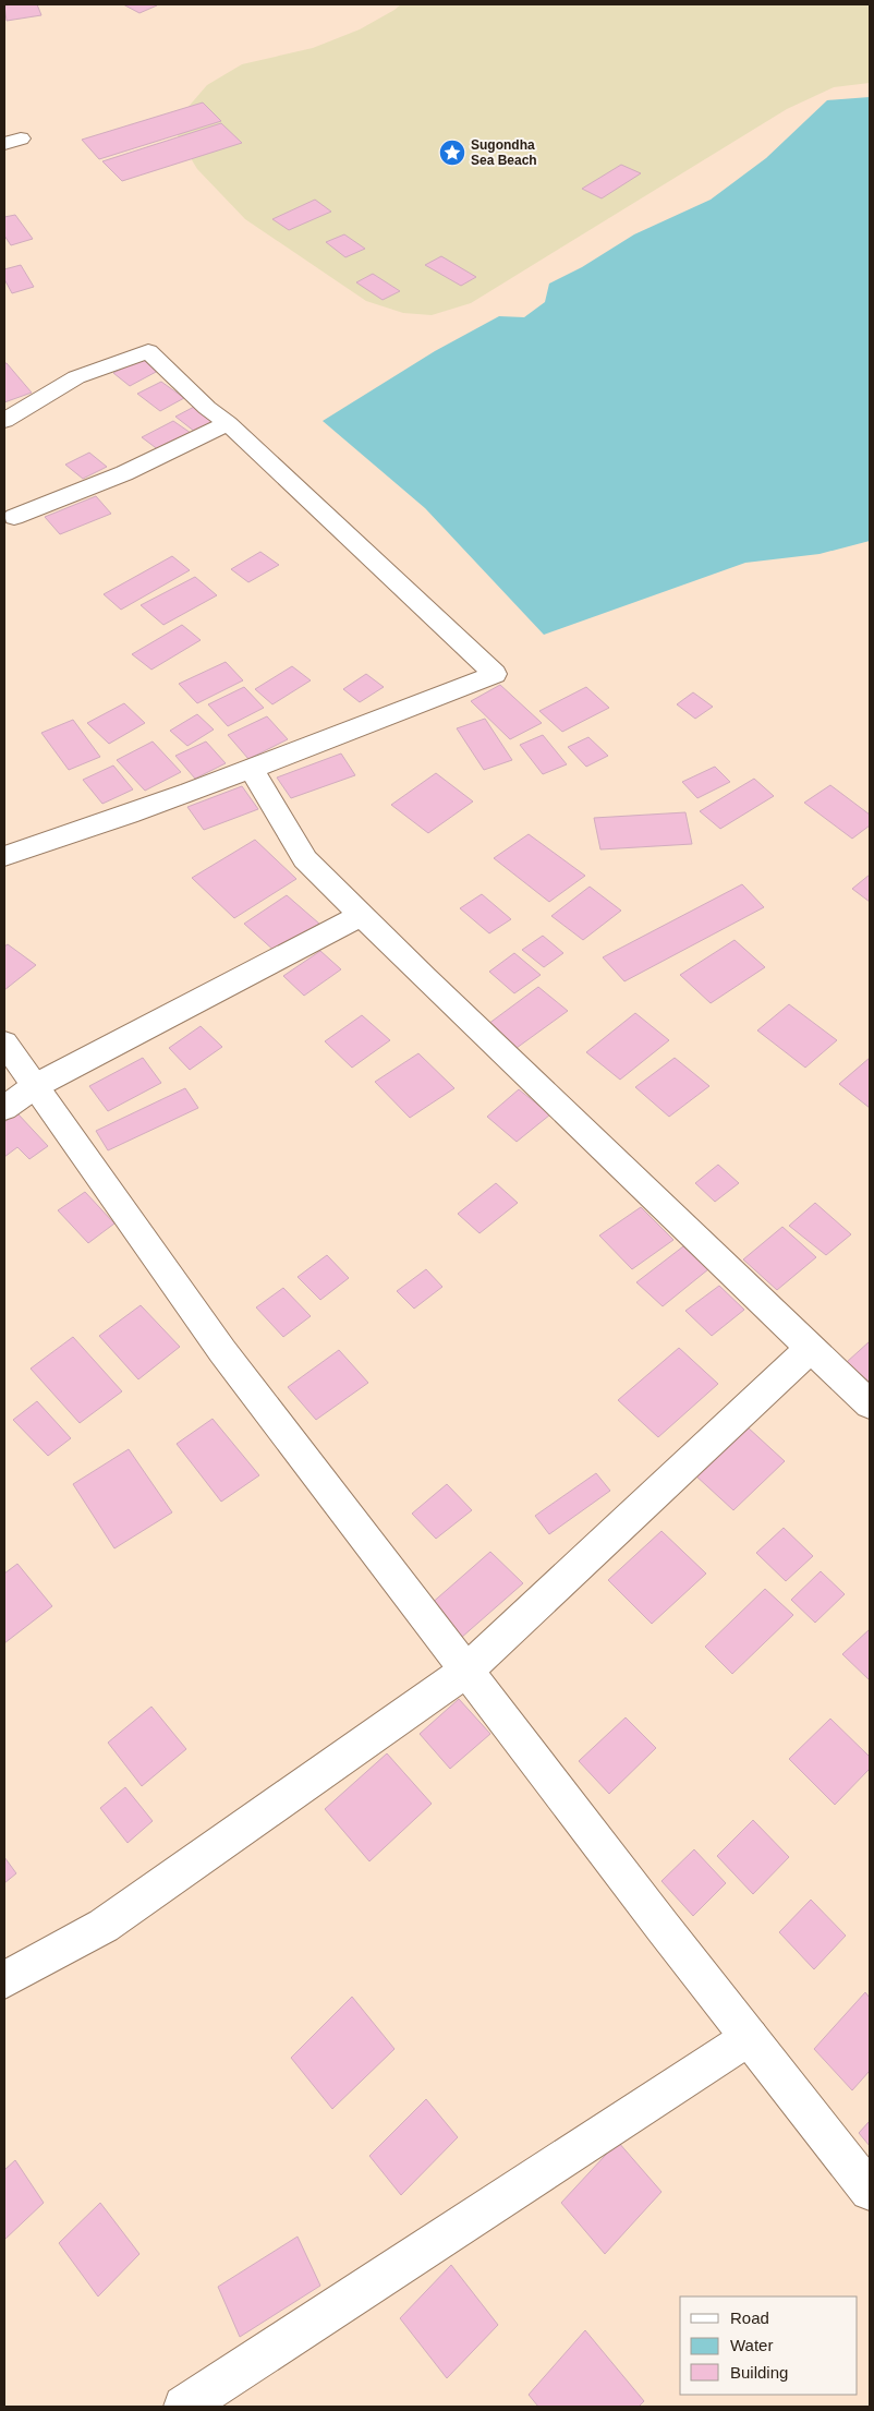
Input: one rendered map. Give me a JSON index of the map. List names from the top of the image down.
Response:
{
  "places": {
    "place": ["Sugondha Sea Beach"]
  },
  "legend": ["Road", "Water", "Building"]
}
